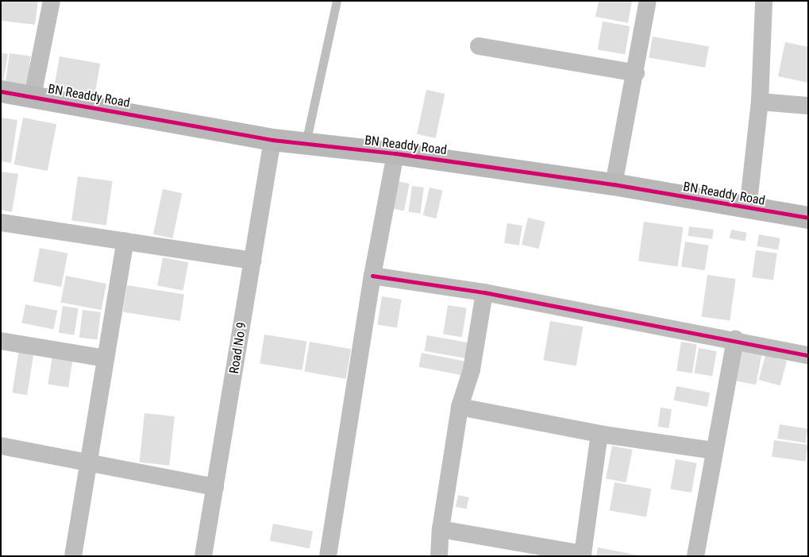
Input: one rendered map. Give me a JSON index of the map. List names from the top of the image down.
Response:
{
  "streets": {
    "street": ["BN Readdy Road", "Road No 9"]
  },
  "crossings": [
    ["BN Readdy Road", "Road No 9"]
  ]
}
